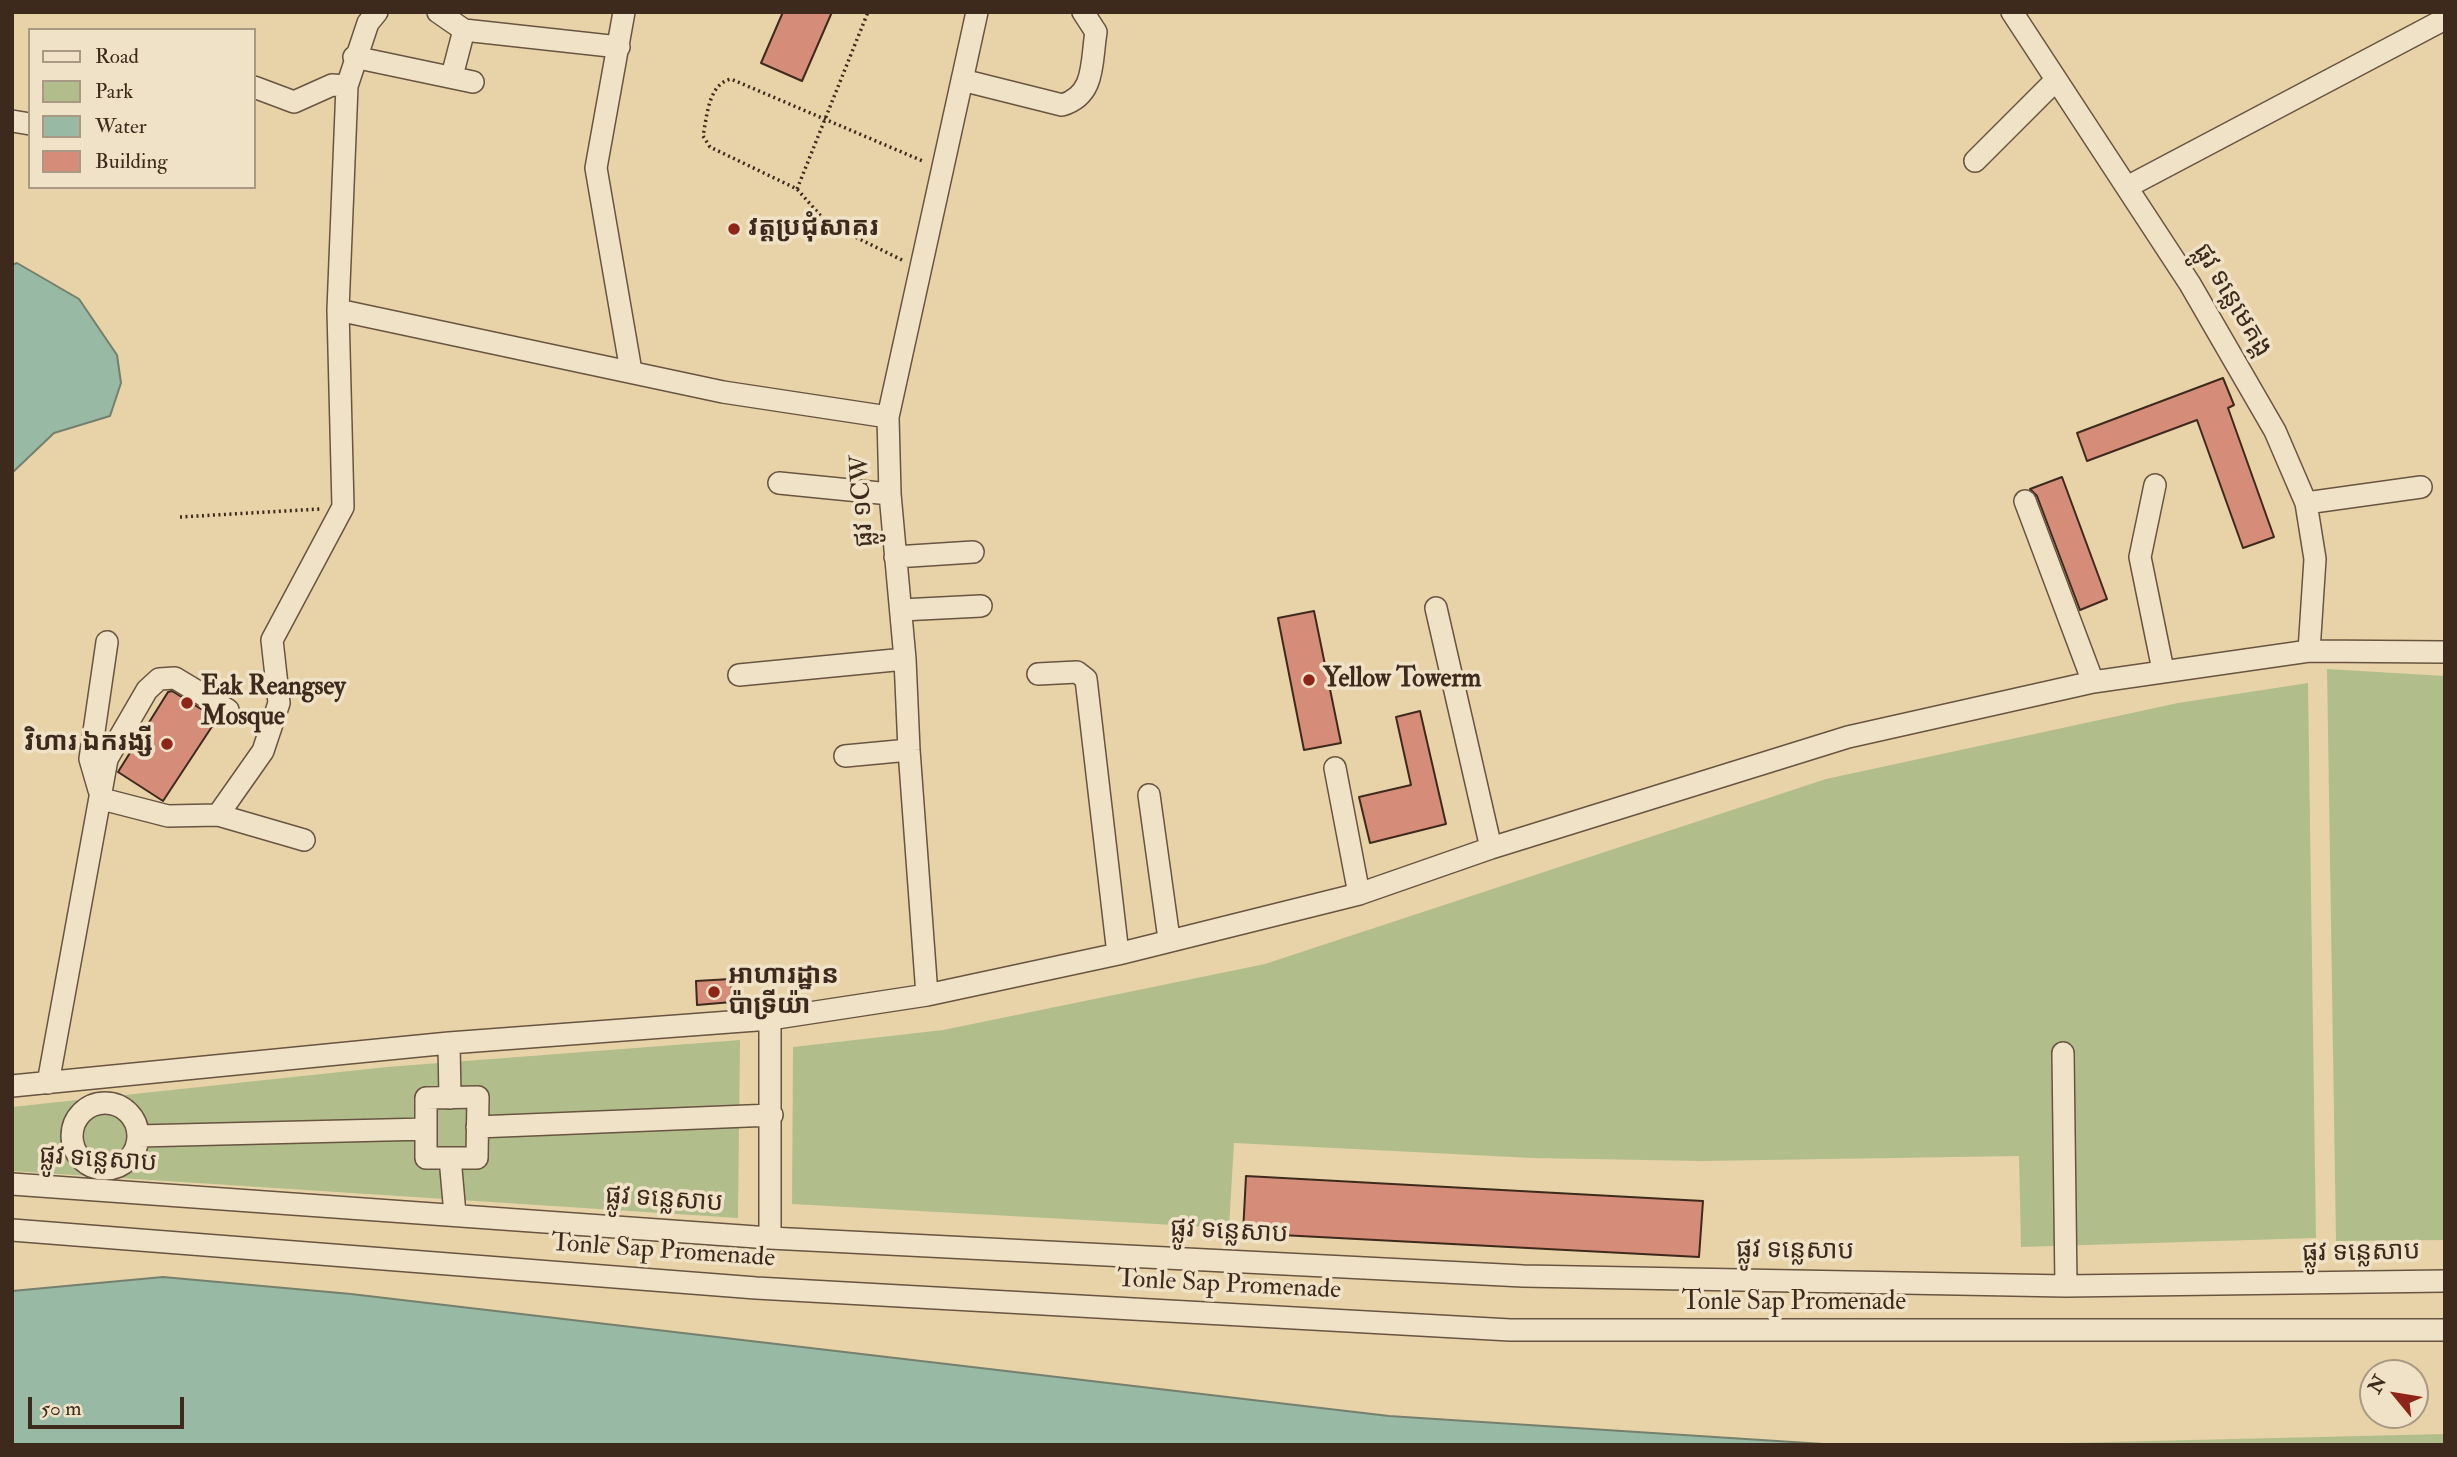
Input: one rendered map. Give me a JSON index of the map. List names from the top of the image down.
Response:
{
  "streets": {
    "street": [
      "ផ្លូវ ទន្លេមេគង្គ",
      "ផ្លូវ ១CW",
      "ផ្លូវ ទន្លេសាប",
      "Tonle Sap Promenade"
    ]
  },
  "places": [
    "វត្តប្រជុំសាគរ",
    "Yellow Towerm",
    "Eak Reangsey Mosque",
    "វិហារ ឯករង្សី",
    "អាហារដ្ឋាន ប៉ាទ្រីយ៉ា"
  ],
  "legend": [
    "Road",
    "Park",
    "Water",
    "Building"
  ],
  "scale_bar": "50 m",
  "north": "top left"
}
